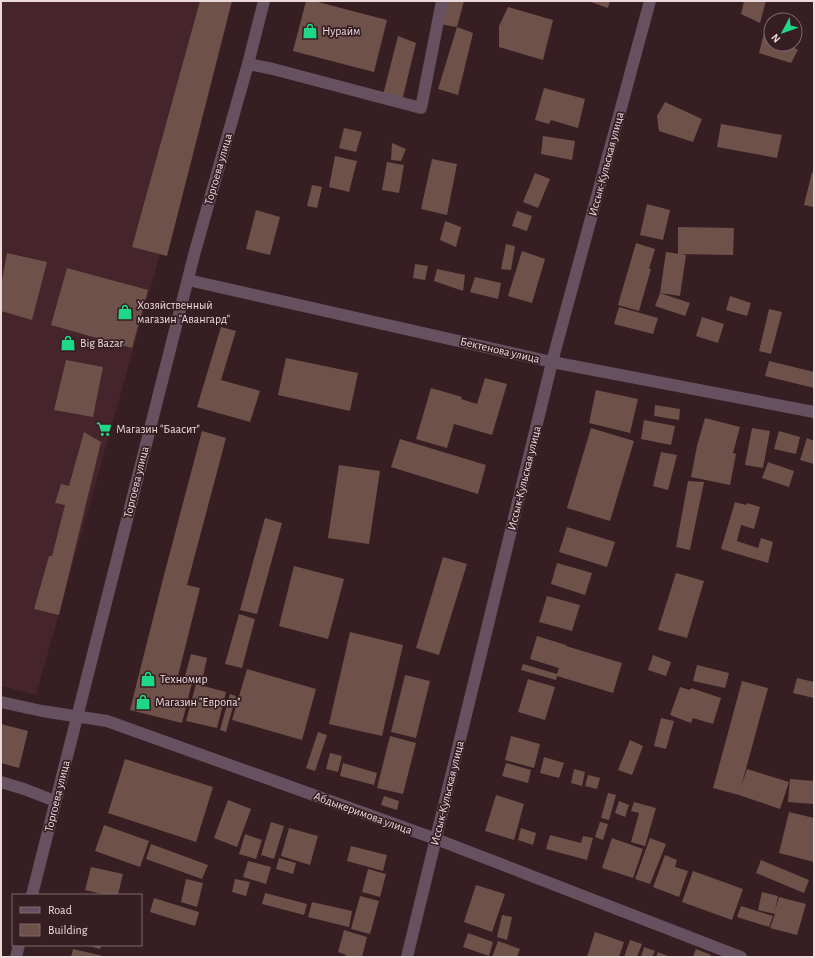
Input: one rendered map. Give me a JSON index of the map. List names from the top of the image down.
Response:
{
  "streets": {
    "street": [
      "Иссык-Кульская улица",
      "Торгоева улица",
      "Бектенова улица",
      "Абдыкеримова улица"
    ]
  },
  "crossings": [
    ["Иссык-Кульская улица", "Бектенова улица"],
    ["Иссык-Кульская улица", "Абдыкеримова улица"],
    ["Торгоева улица", "Бектенова улица"],
    ["Торгоева улица", "Абдыкеримова улица"]
  ],
  "places": {
    "shop": [
      "Нурайм",
      "Хозяйственный магазин \"Авангард\"",
      "Big Bazar",
      "Техномир",
      "Магазин \"Европа\""
    ],
    "supermarket": ["Магазин \"Баасит\""]
  },
  "legend": ["Road", "Building"],
  "north": "bottom left"
}
